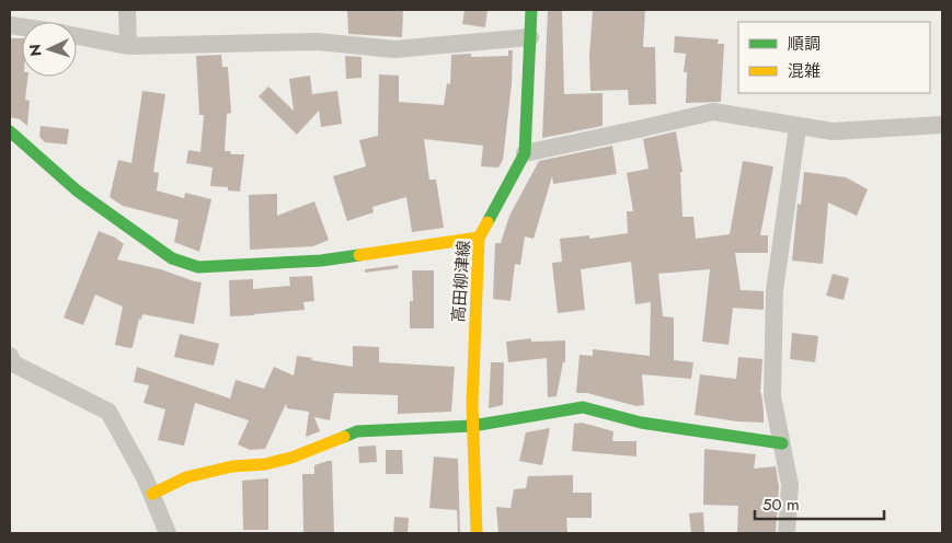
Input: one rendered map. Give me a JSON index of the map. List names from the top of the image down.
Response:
{
  "streets": {
    "street": ["高田柳津線"]
  },
  "legend": ["順調", "混雑"],
  "scale_bar": "50 m",
  "north": "left"
}
